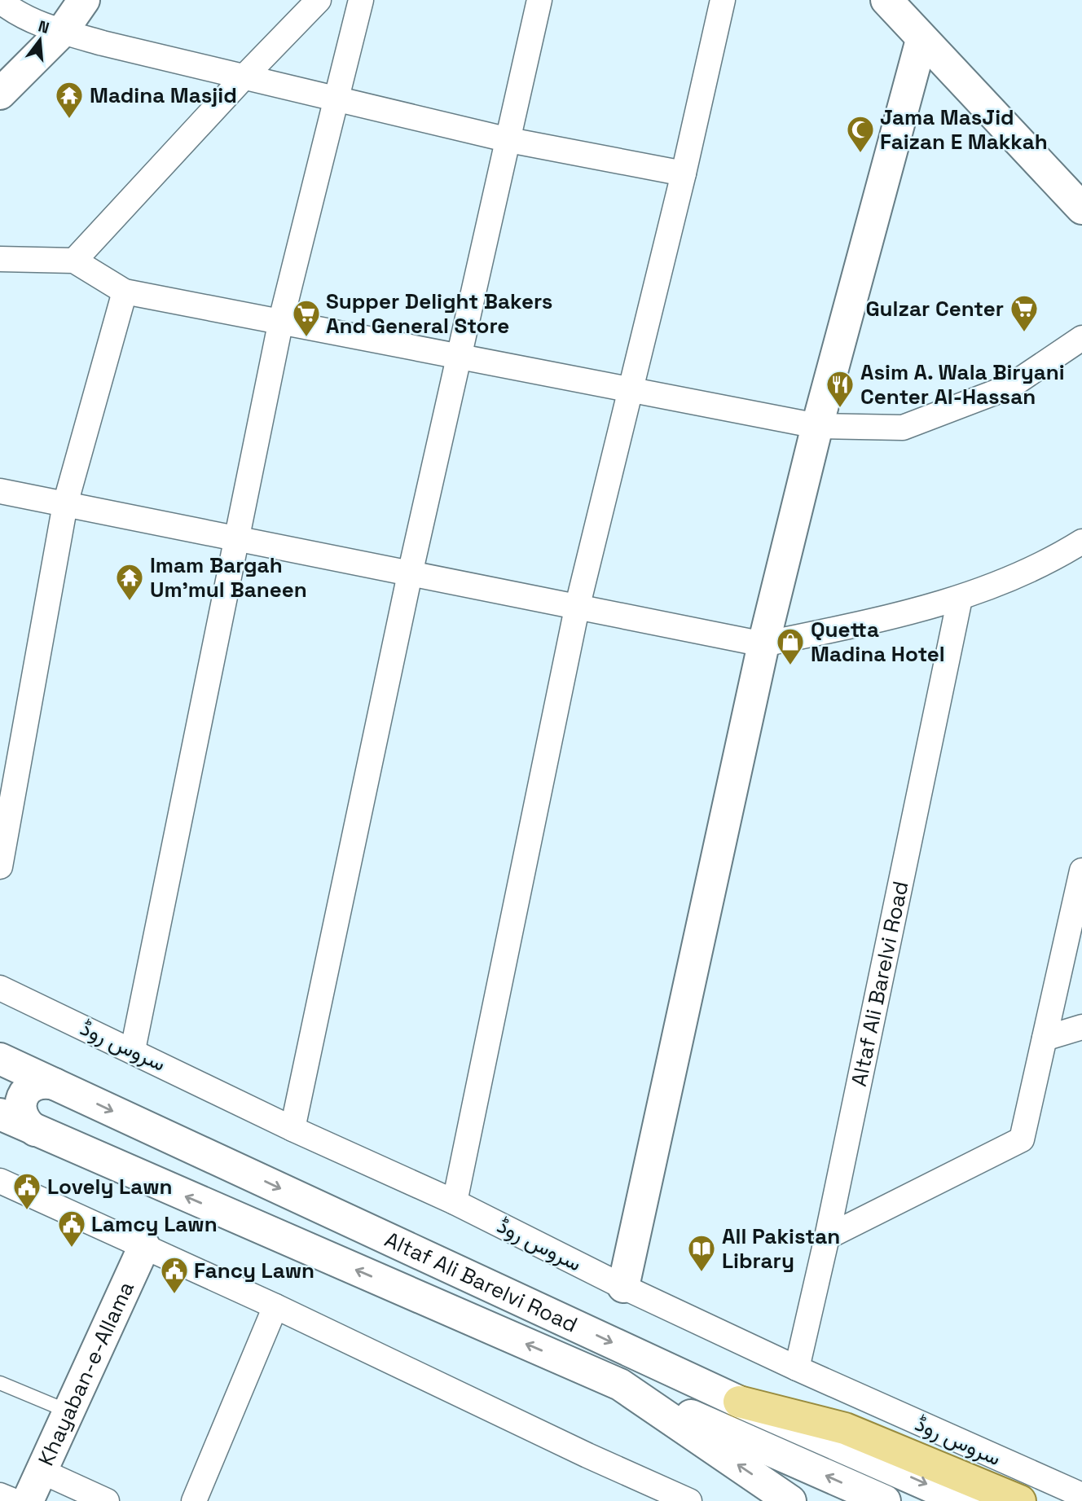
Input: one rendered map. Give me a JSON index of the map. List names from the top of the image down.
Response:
{
  "streets": {
    "main road": ["Altaf Ali Barelvi Road", "Khayaban-e-Allama"],
    "street": ["سروس روڈ"]
  },
  "crossings": [
    ["Altaf Ali Barelvi Road", "سروس روڈ"]
  ],
  "places": {
    "temple": ["Madina Masjid", "Imam Bargah Um'mul Baneen"],
    "mosque": ["Jama MasJid Faizan E Makkah"],
    "supermarket": ["Gulzar Center", "Supper Delight Bakers And General Store"],
    "restaurant": ["Asim A. Wala Biryani Center Al-Hassan"],
    "shop": ["Quetta Madina Hotel"],
    "public building": ["Lovely Lawn", "Lamcy Lawn", "Fancy Lawn"],
    "library": ["All Pakistan Library"]
  },
  "north": "top"
}
